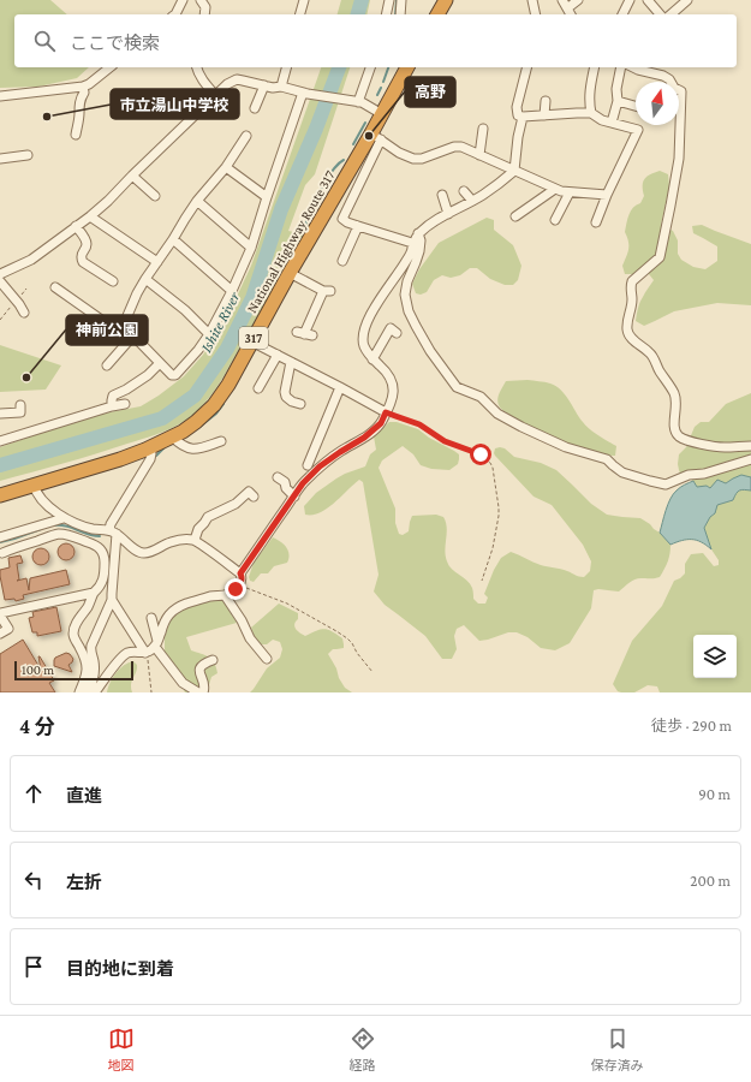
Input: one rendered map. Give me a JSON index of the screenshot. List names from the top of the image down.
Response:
{
  "streets": {
    "highway": ["National Highway Route 317", "317"]
  },
  "water": ["Ishite River"],
  "places": ["市立湯山中学校", "高野", "神前公園"],
  "scale_bar": "100 m",
  "north": "top",
  "page": {
    "search": "ここで検索",
    "scale": "100 m",
    "heading": ["4 分", "徒歩 · 290 m"],
    "list": [
      ["直進", "90 m"],
      ["左折", "200 m"],
      "目的地に到着"
    ],
    "nav": ["地図", "経路", "保存済み"]
  }
}
